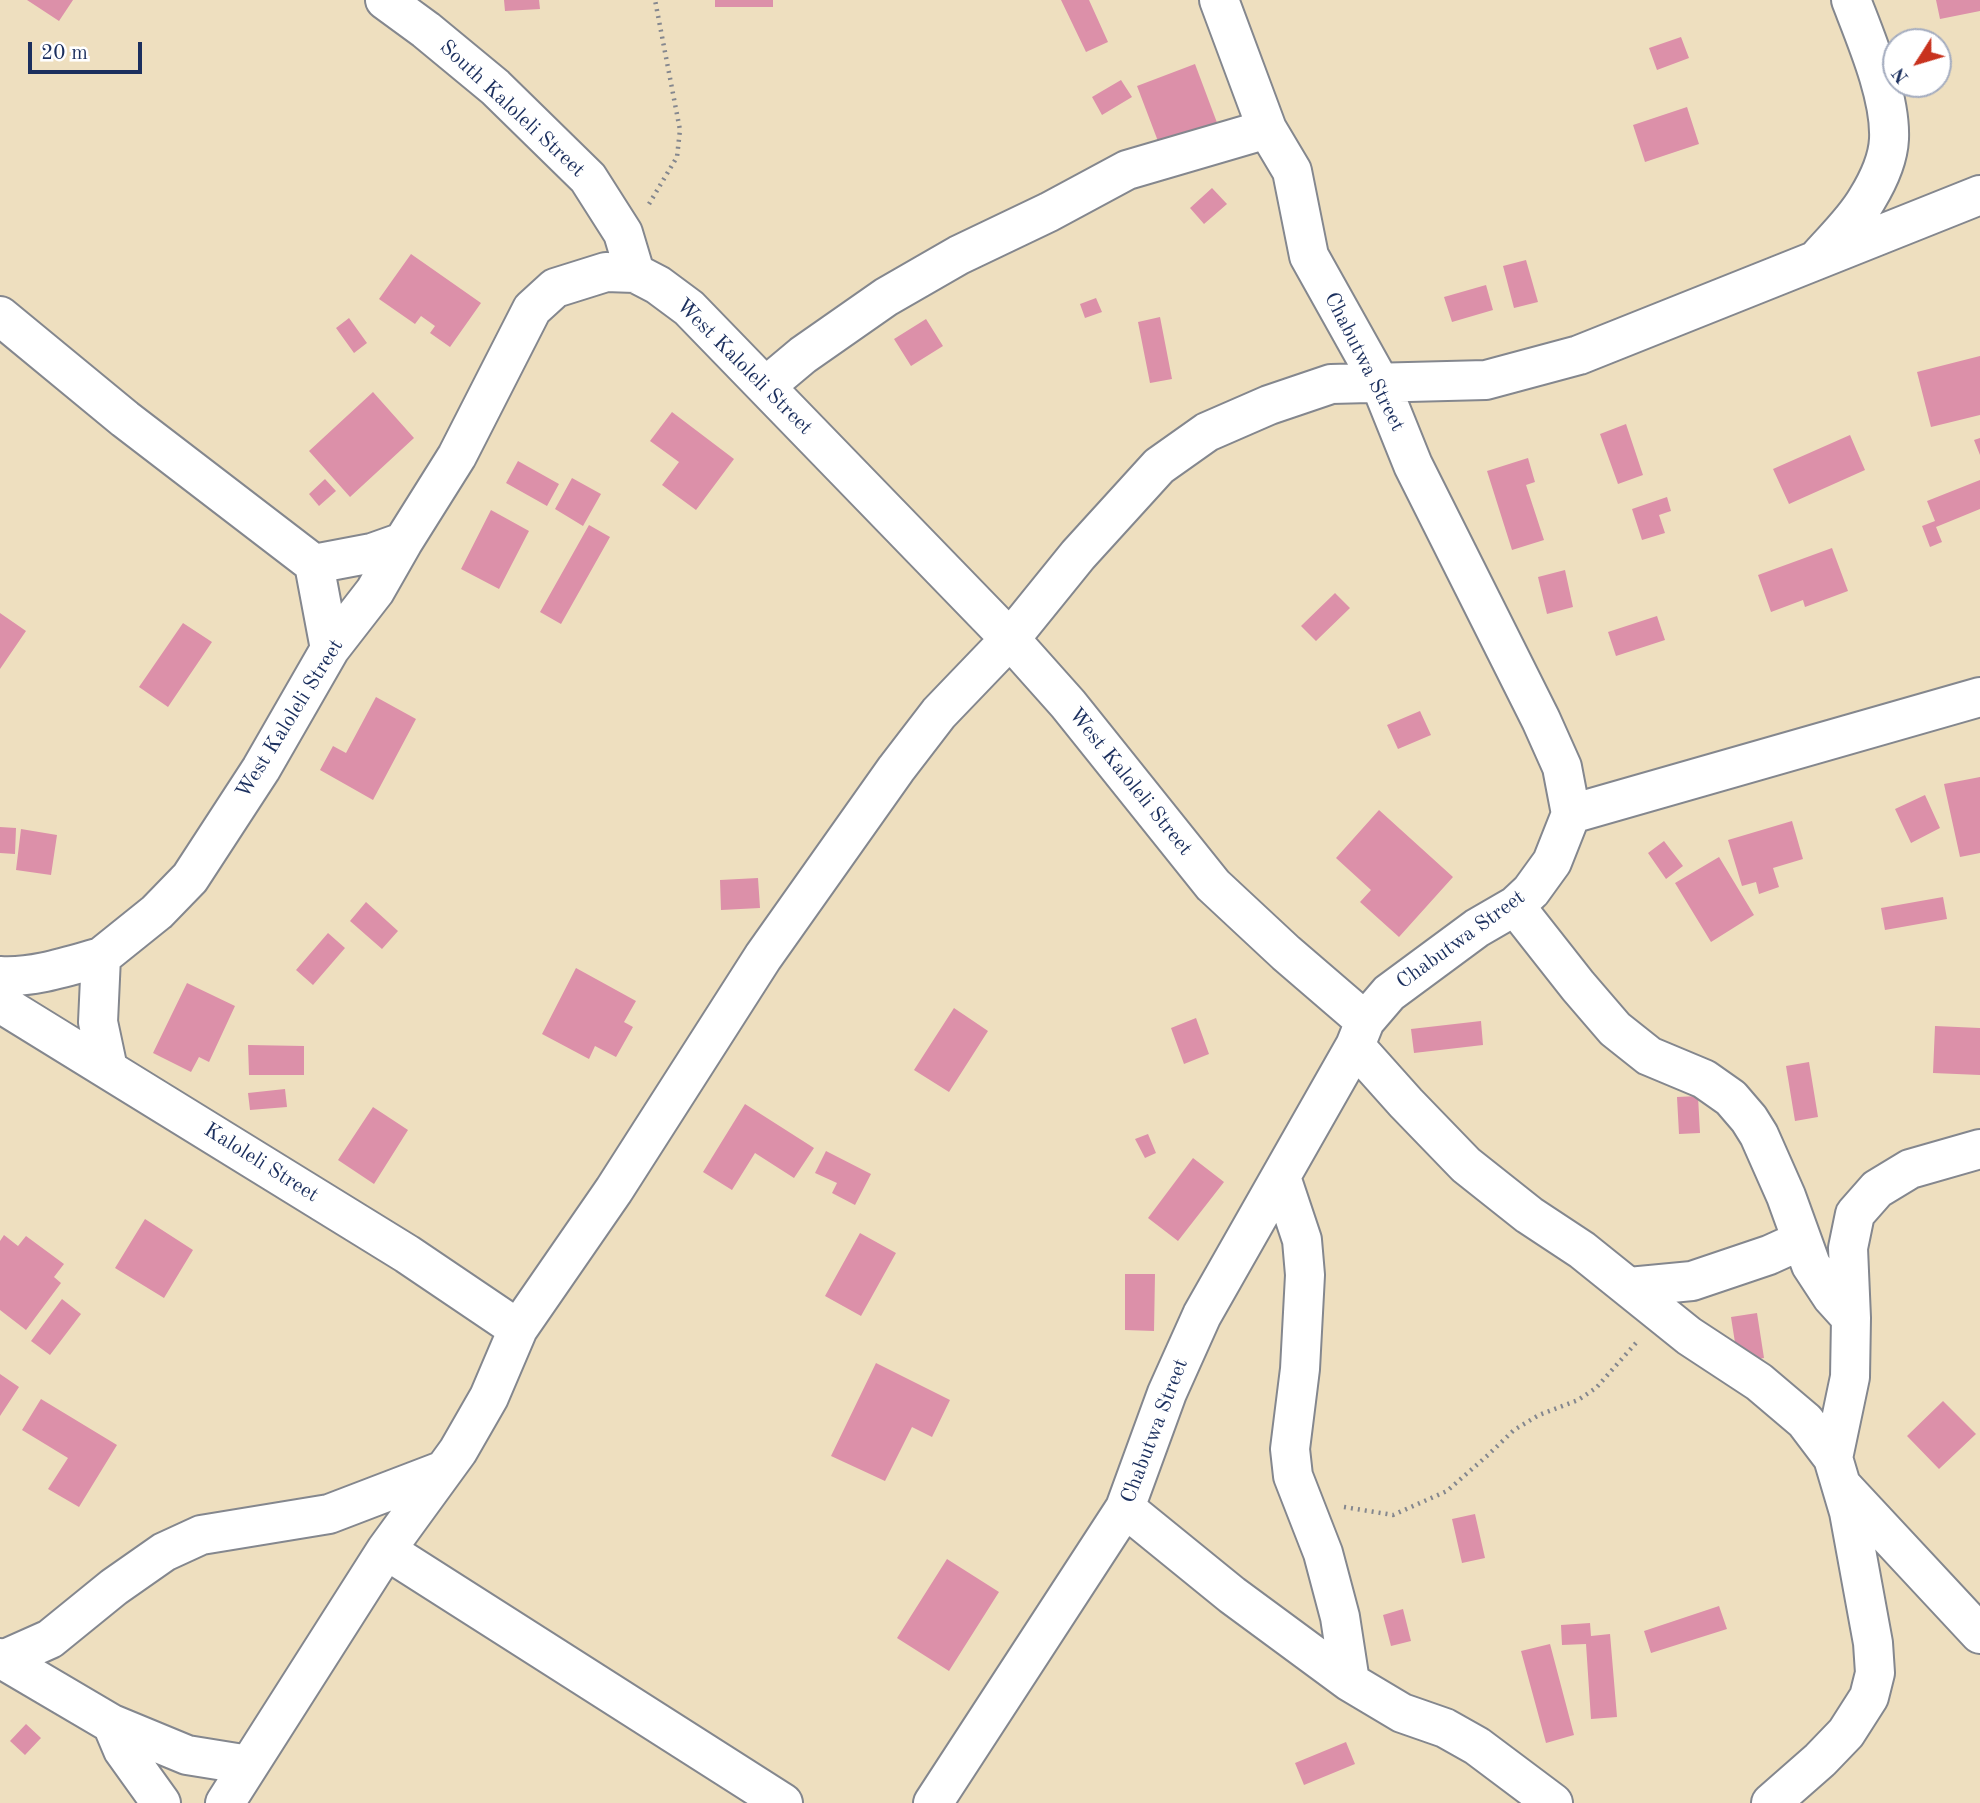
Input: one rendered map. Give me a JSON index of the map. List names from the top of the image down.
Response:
{
  "streets": {
    "street": [
      "South Kaloleli Street",
      "Chabutwa Street",
      "West Kaloleli Street",
      "Kaloleli Street"
    ]
  },
  "crossings": [
    ["South Kaloleli Street", "West Kaloleli Street"],
    ["Chabutwa Street", "West Kaloleli Street"]
  ],
  "scale_bar": "20 m",
  "north": "bottom left"
}
